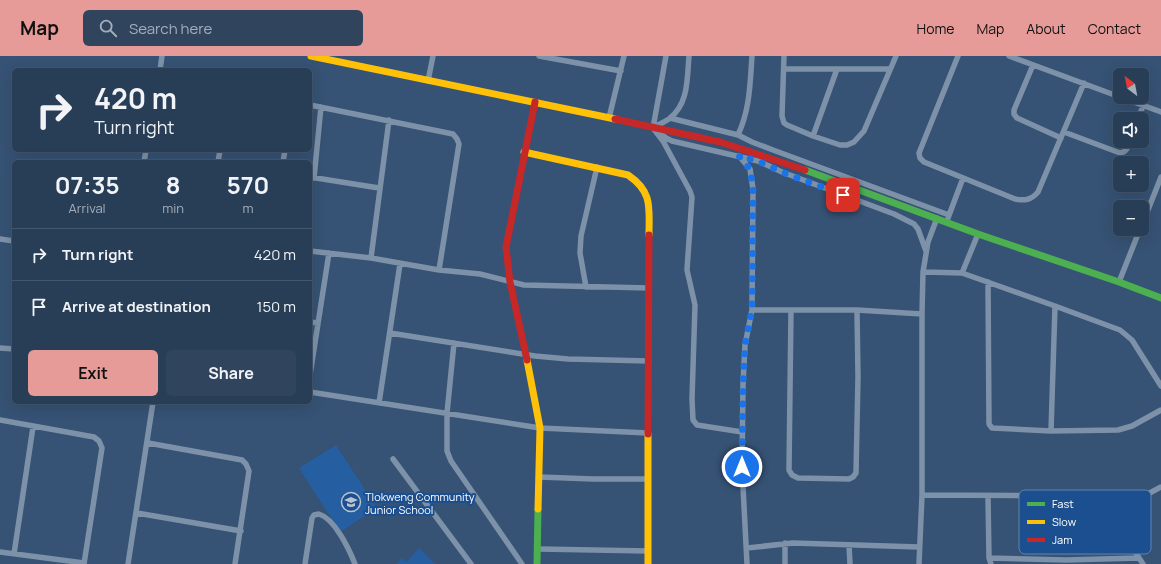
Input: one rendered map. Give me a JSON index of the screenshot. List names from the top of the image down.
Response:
{
  "places": {
    "school or university": ["Tlokweng Community Junior School"]
  },
  "legend": ["Fast", "Slow", "Jam"],
  "north": "top left",
  "page": {
    "header": "Map",
    "search": "Search here",
    "nav": [
      "Home",
      "Map",
      "About",
      "Contact"
    ],
    "map_buttons": ["+", "−"],
    "turn": ["420 m", "Turn right"],
    "eta": [
      "07:35",
      "Arrival",
      "8",
      "min",
      "570",
      "m"
    ],
    "list": [
      {
        "name": "Turn right",
        "value": "420 m"
      },
      {
        "name": "Arrive at destination",
        "value": "150 m"
      }
    ],
    "buttons": ["Exit", "Share"]
  }
}
